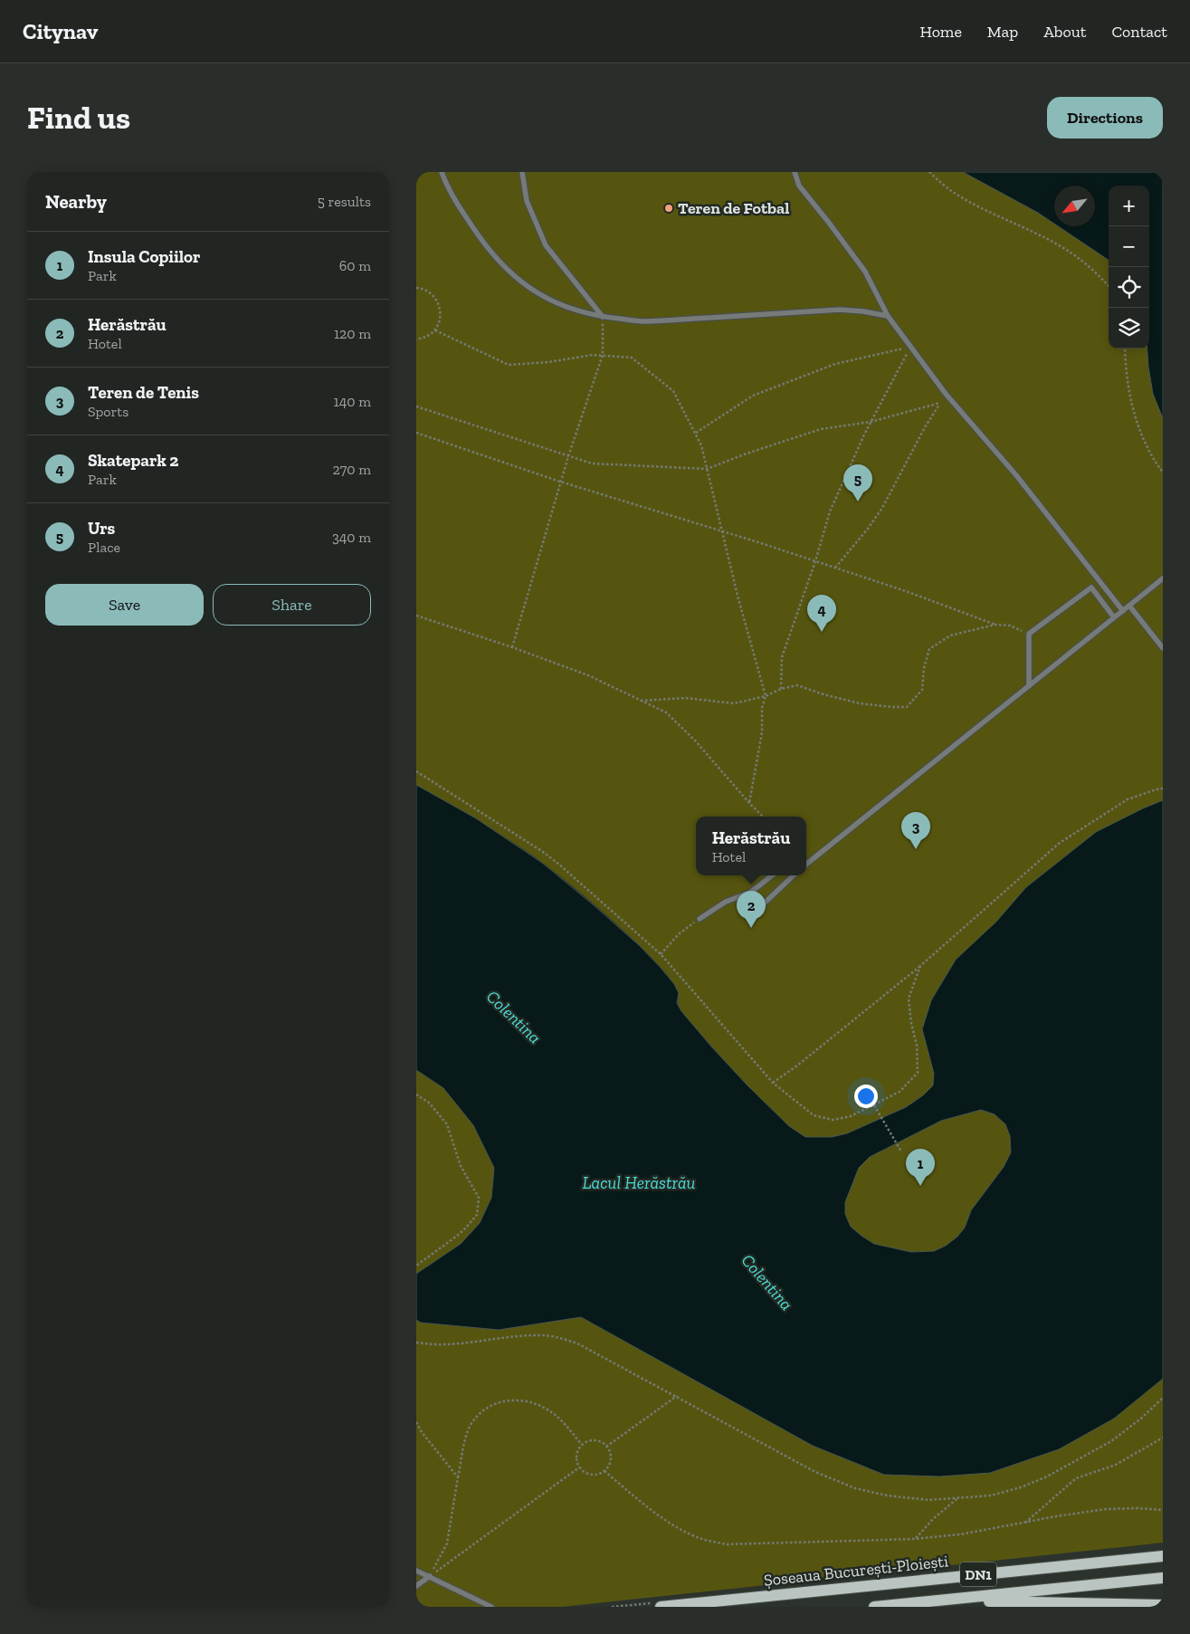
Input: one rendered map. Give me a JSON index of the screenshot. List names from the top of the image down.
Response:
{
  "streets": {
    "main road": ["Șoseaua București-Ploiești", "DN1"]
  },
  "water": ["Colentina", "Lacul Herăstrău"],
  "places": ["Teren de Fotbal"],
  "north": "bottom left",
  "page": {
    "header": "Citynav",
    "nav": [
      "Home",
      "Map",
      "About",
      "Contact"
    ],
    "buttons": [
      "Directions",
      ["Save", "Share"]
    ],
    "title": "Find us",
    "heading": ["Nearby", "5 results"],
    "map_buttons": ["+", "−"],
    "list": [
      {
        "mark": "1",
        "name": "Insula Copiilor",
        "note": "Park",
        "value": "60 m"
      },
      {
        "mark": "2",
        "name": "Herăstrău",
        "note": "Hotel",
        "value": "120 m"
      },
      {
        "mark": "3",
        "name": "Teren de Tenis",
        "note": "Sports",
        "value": "140 m"
      },
      {
        "mark": "4",
        "name": "Skatepark 2",
        "note": "Park",
        "value": "270 m"
      },
      {
        "mark": "5",
        "name": "Urs",
        "note": "Place",
        "value": "340 m"
      }
    ],
    "pins": [
      "5",
      "4",
      "3",
      "2",
      "1"
    ],
    "popup": ["Herăstrău", "Hotel"]
  }
}
